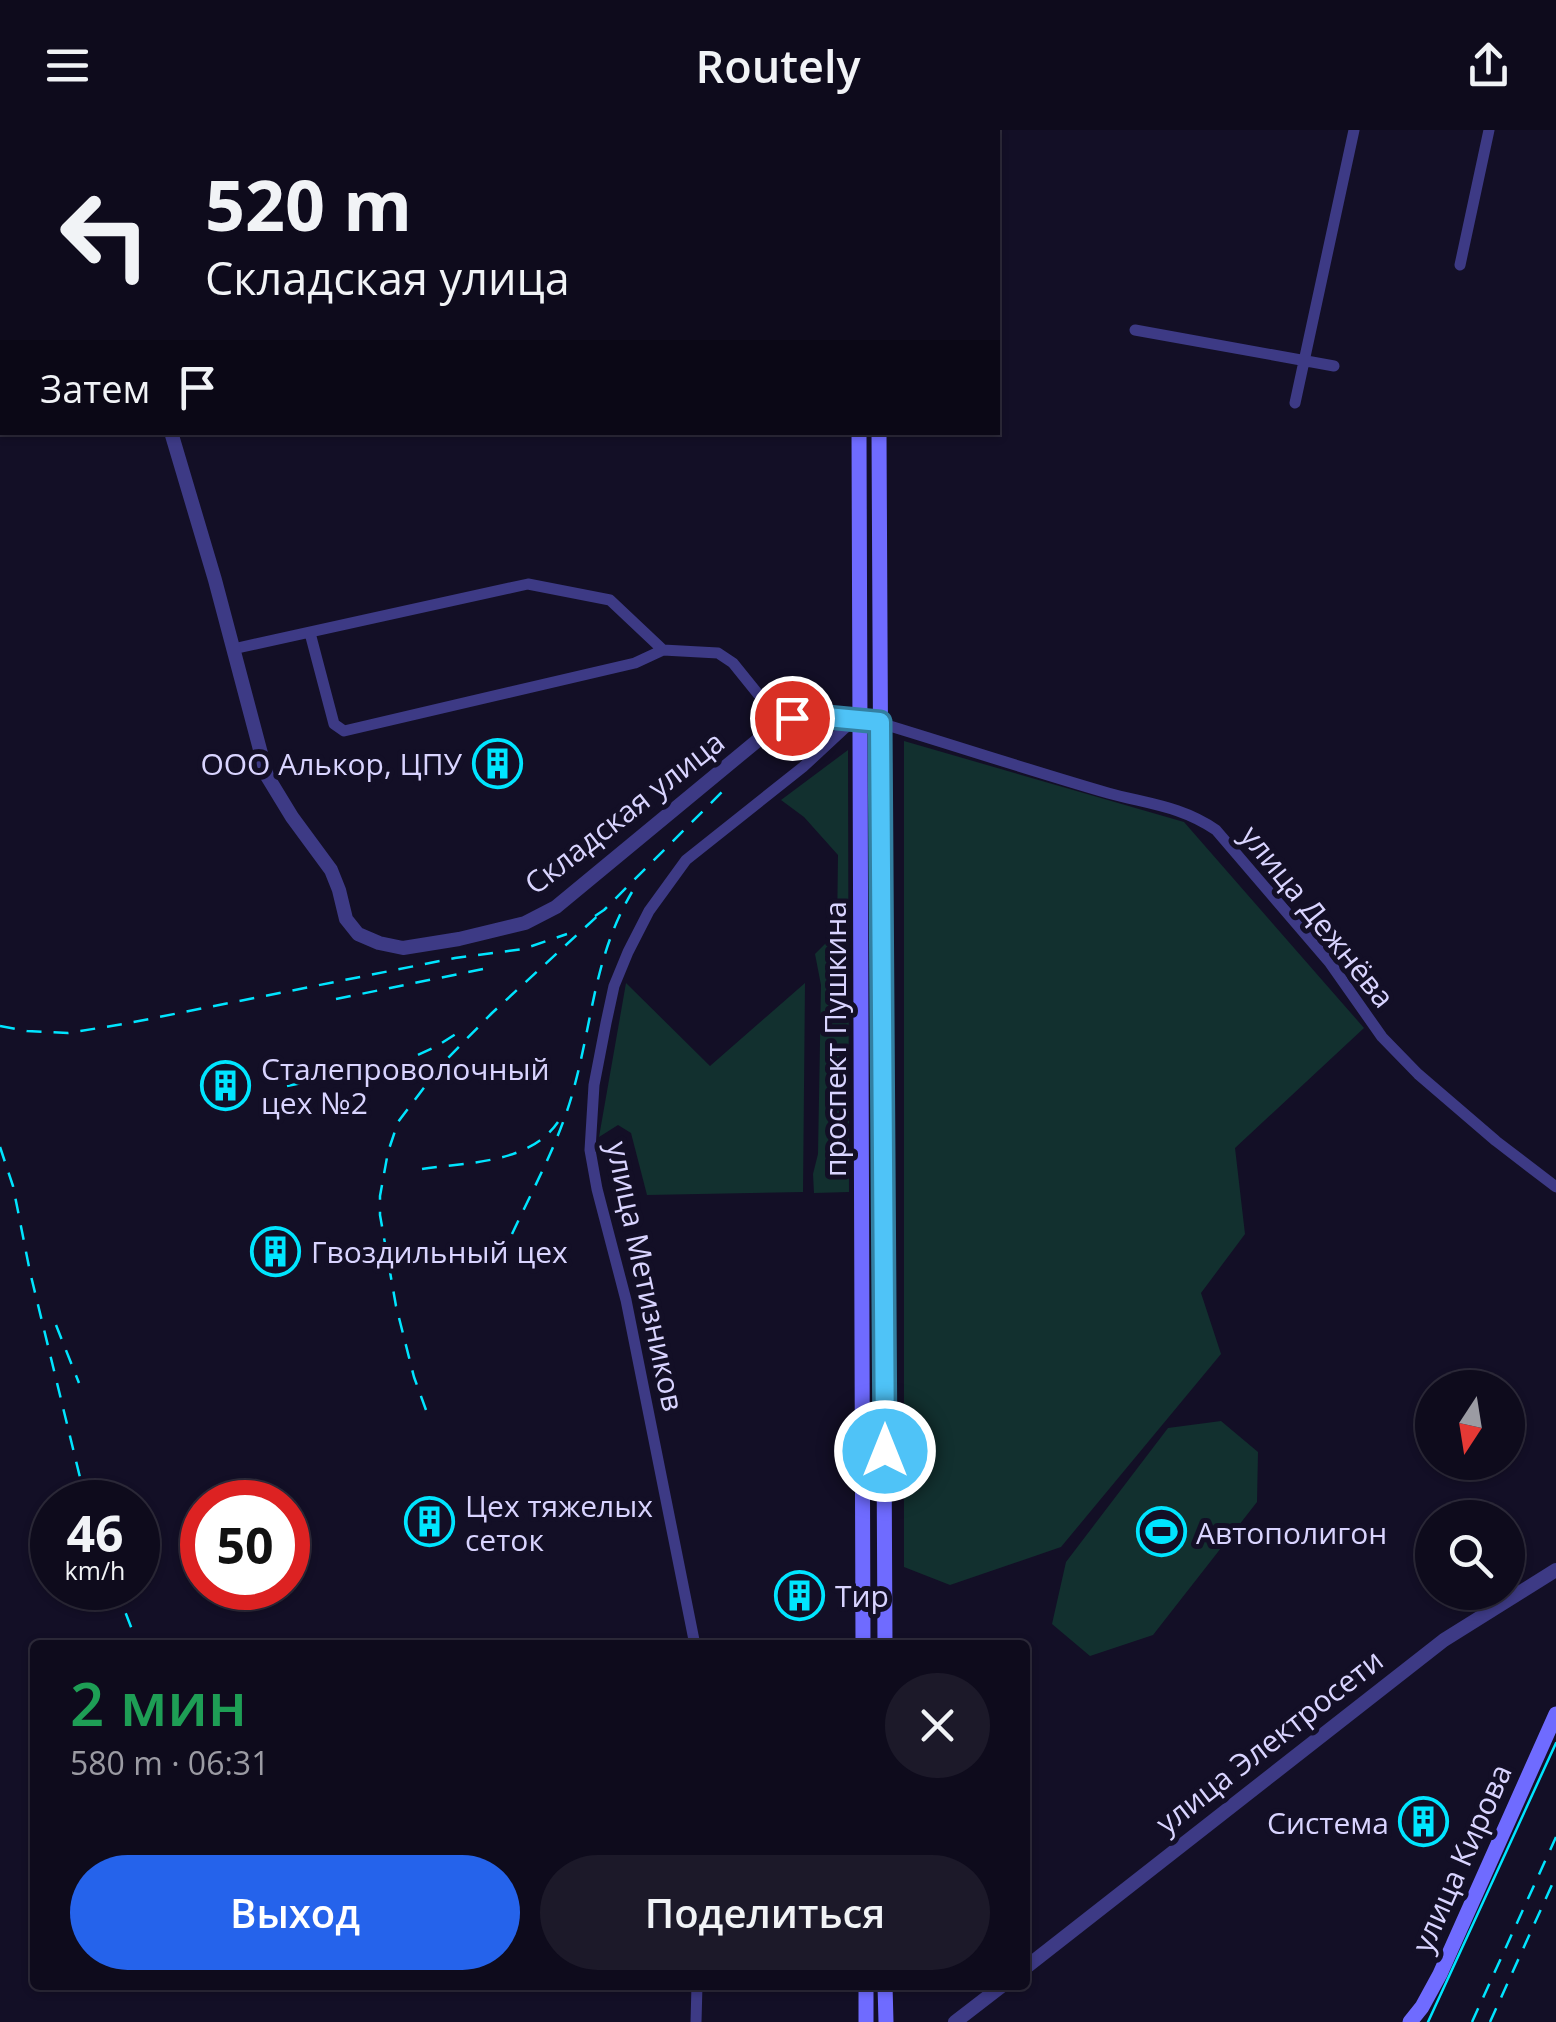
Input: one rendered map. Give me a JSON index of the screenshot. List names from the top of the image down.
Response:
{
  "streets": {
    "main road": ["проспект Пушкина", "улица Кирова"],
    "street": [
      "Складская улица",
      "улица Дежнёва",
      "улица Метизников",
      "улица Электросети"
    ]
  },
  "crossings": [
    ["улица Дежнёва", "проспект Пушкина"],
    ["улица Дежнёва", "улица Метизников"],
    ["проспект Пушкина", "улица Метизников"]
  ],
  "places": {
    "building": [
      "ООО Алькор, ЦПУ",
      "Сталепроволочный цех №2",
      "Гвоздильный цех",
      "Цех тяжелых сеток",
      "Тир",
      "Система"
    ],
    "sports": ["Автополигон"]
  },
  "north": "bottom",
  "page": {
    "header": "Routely",
    "turn": ["520 m", "Складская улица"],
    "then": "Затем",
    "speed": "46 km/h",
    "limit": "50",
    "heading": ["2 мин", "580 m · 06:31"],
    "buttons": ["Выход", "Поделиться"]
  }
}
